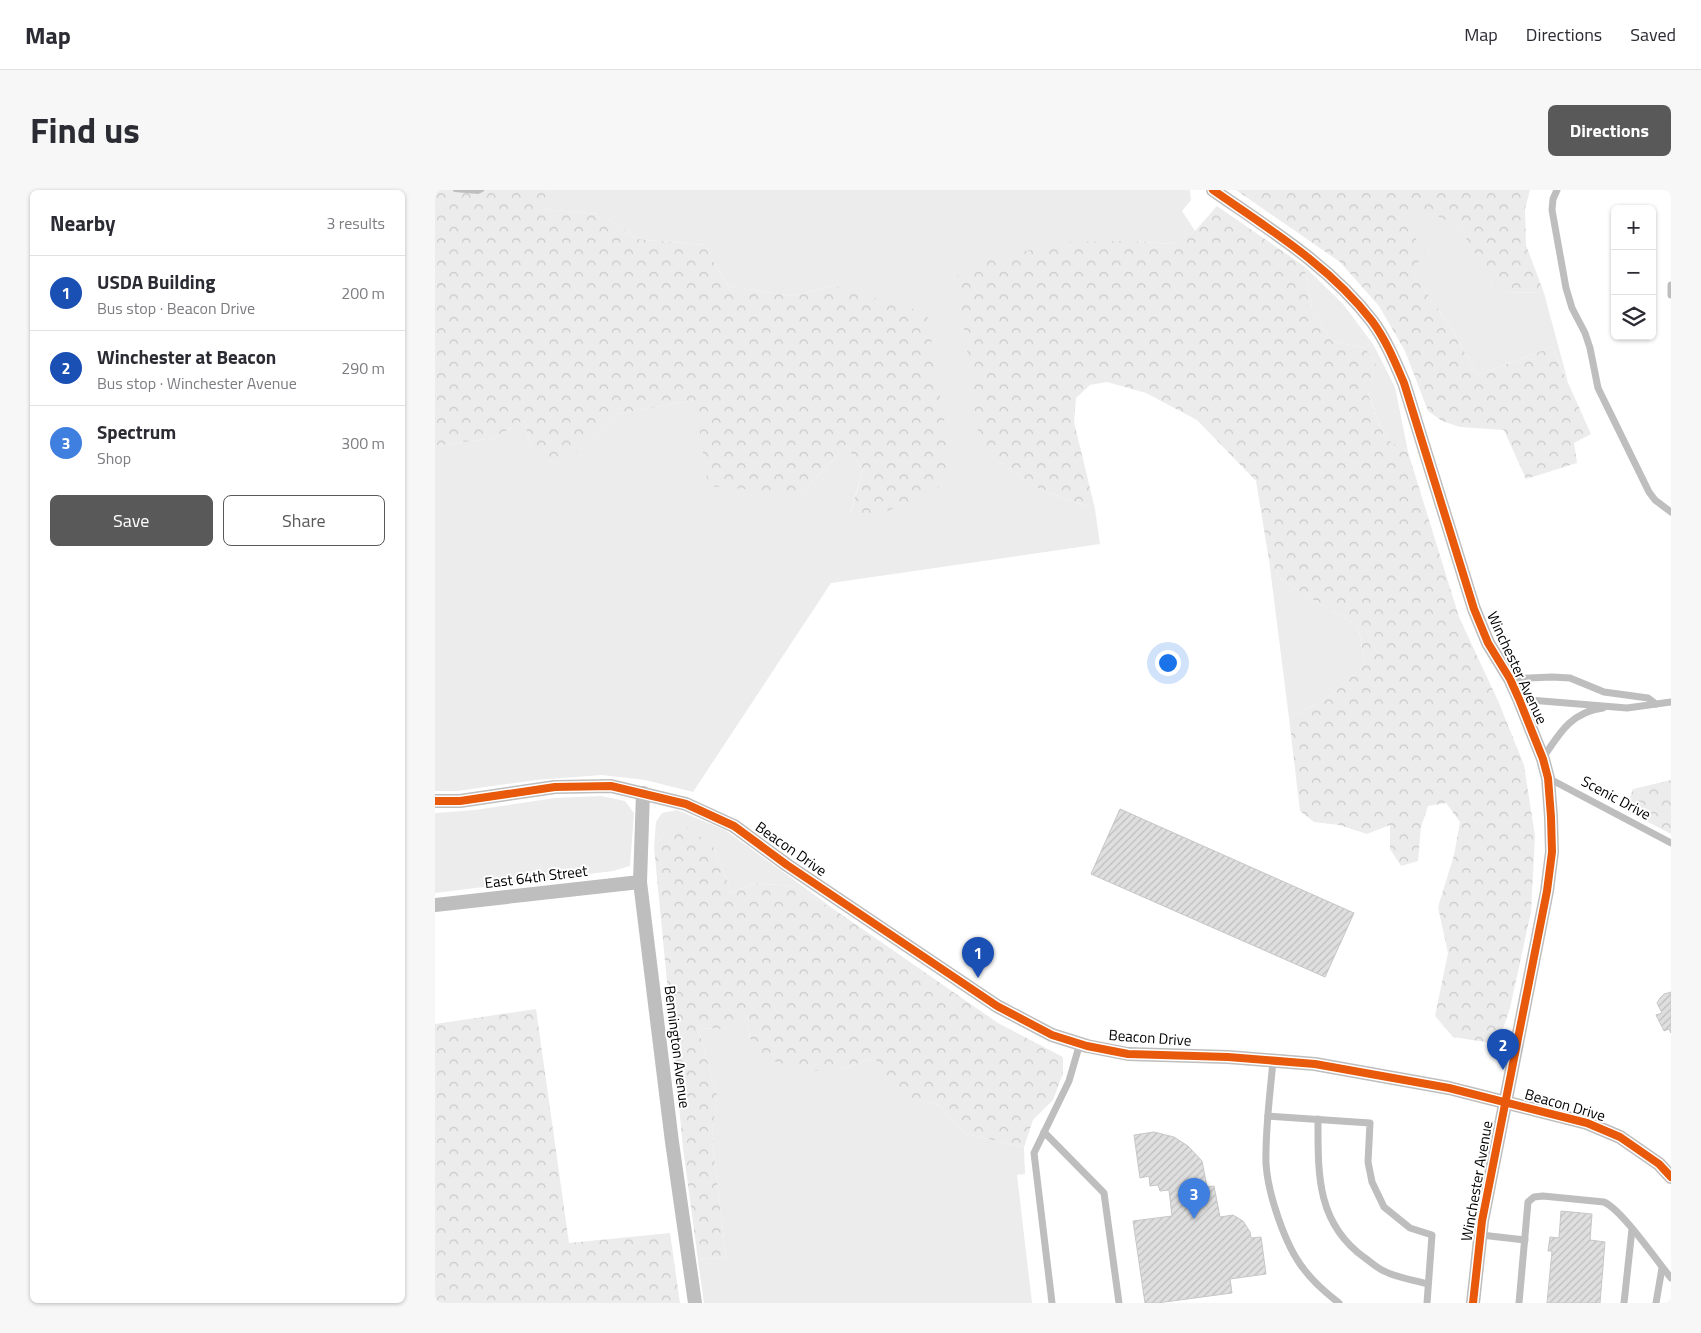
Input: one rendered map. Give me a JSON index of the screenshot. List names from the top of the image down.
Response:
{
  "streets": {
    "street": [
      "Winchester Avenue",
      "Beacon Drive",
      "East 64th Street",
      "Bennington Avenue"
    ],
    "lane": ["Scenic Drive"]
  },
  "crossings": [
    ["Winchester Avenue", "Scenic Drive"],
    ["Winchester Avenue", "Beacon Drive"],
    ["Beacon Drive", "Bennington Avenue"],
    ["East 64th Street", "Bennington Avenue"]
  ],
  "page": {
    "header": "Map",
    "nav": ["Map", "Directions", "Saved"],
    "title": "Find us",
    "buttons": [
      "Directions",
      ["Save", "Share"]
    ],
    "heading": ["Nearby", "3 results"],
    "map_buttons": ["+", "−"],
    "list": [
      {
        "mark": "1",
        "name": "USDA Building",
        "note": "Bus stop · Beacon Drive",
        "value": "200 m"
      },
      {
        "mark": "2",
        "name": "Winchester at Beacon",
        "note": "Bus stop · Winchester Avenue",
        "value": "290 m"
      },
      {
        "mark": "3",
        "name": "Spectrum",
        "note": "Shop",
        "value": "300 m"
      }
    ],
    "pins": ["1", "2", "3"]
  }
}
